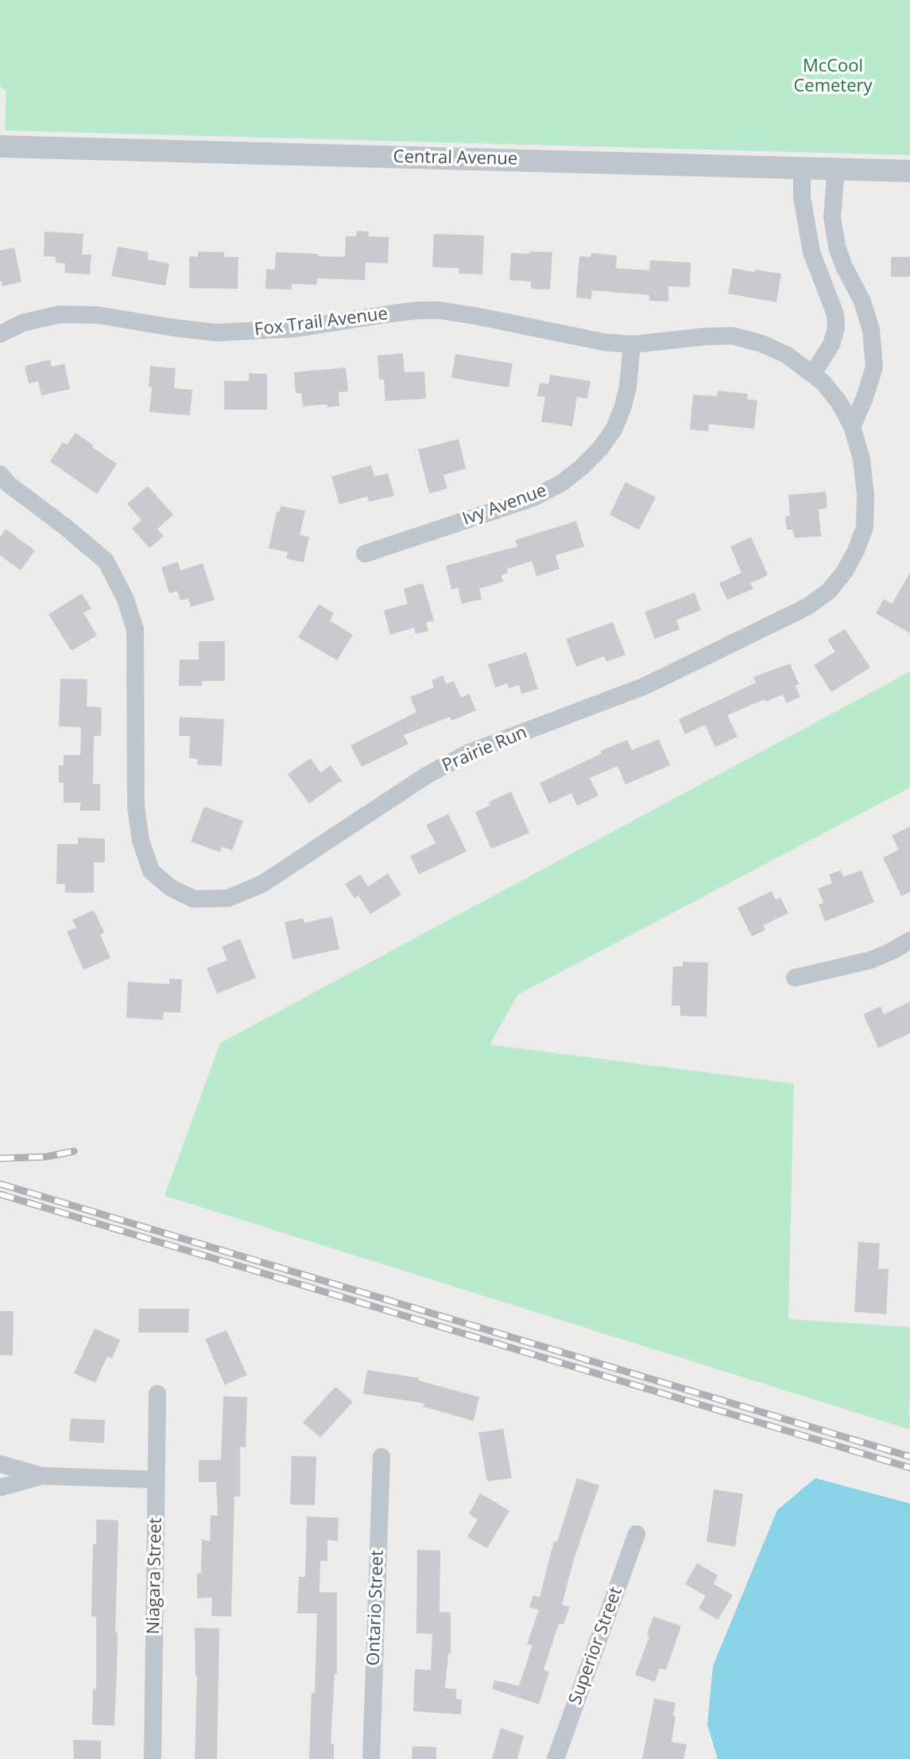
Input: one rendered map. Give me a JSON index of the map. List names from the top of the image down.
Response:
{
  "streets": {
    "street": [
      "Central Avenue",
      "Fox Trail Avenue",
      "Ivy Avenue",
      "Prairie Run",
      "Niagara Street",
      "Ontario Street",
      "Superior Street"
    ]
  },
  "crossings": [
    ["Fox Trail Avenue", "Ivy Avenue"],
    ["Fox Trail Avenue", "Prairie Run"],
    ["Ivy Avenue", "Prairie Run"]
  ],
  "parks": ["McCool Cemetery"]
}
